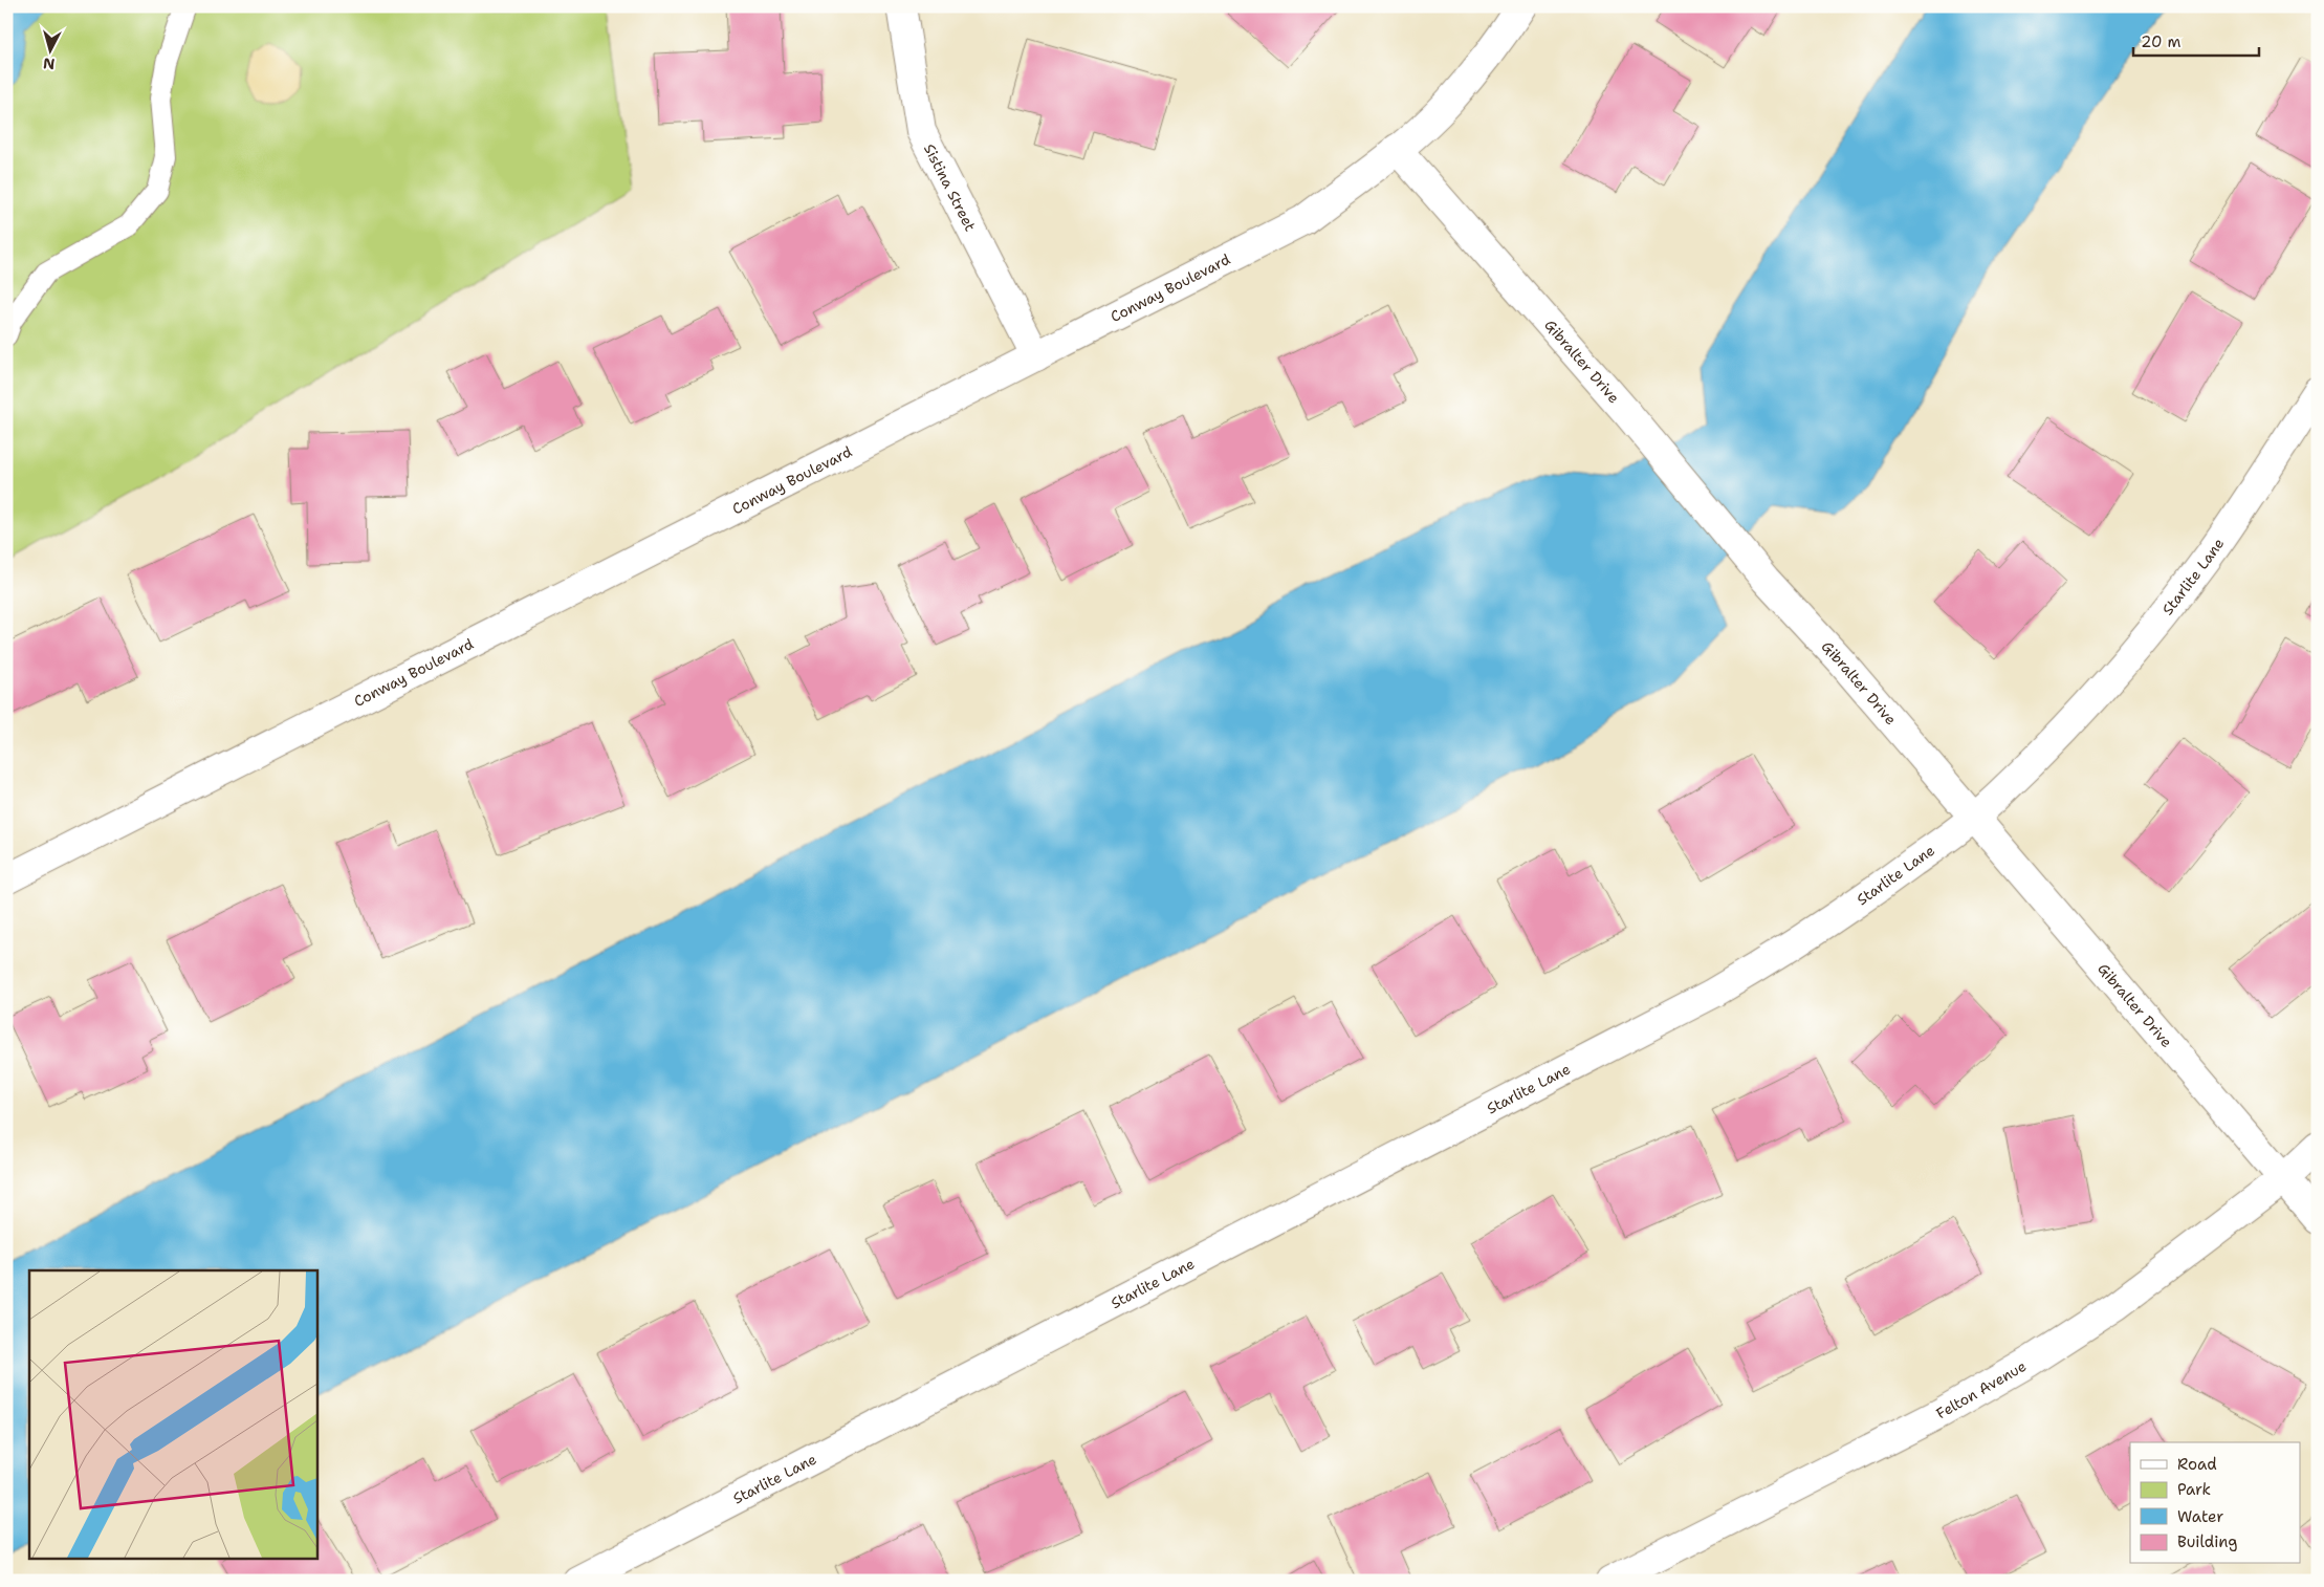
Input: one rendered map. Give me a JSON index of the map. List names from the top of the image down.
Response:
{
  "streets": {
    "street": [
      "Sistina Street",
      "Conway Boulevard",
      "Gibralter Drive",
      "Starlite Lane",
      "Felton Avenue"
    ]
  },
  "crossings": [
    ["Sistina Street", "Conway Boulevard"],
    ["Conway Boulevard", "Gibralter Drive"],
    ["Gibralter Drive", "Starlite Lane"],
    ["Gibralter Drive", "Felton Avenue"]
  ],
  "legend": [
    "Road",
    "Park",
    "Water",
    "Building"
  ],
  "scale_bar": "20 m",
  "north": "bottom"
}
